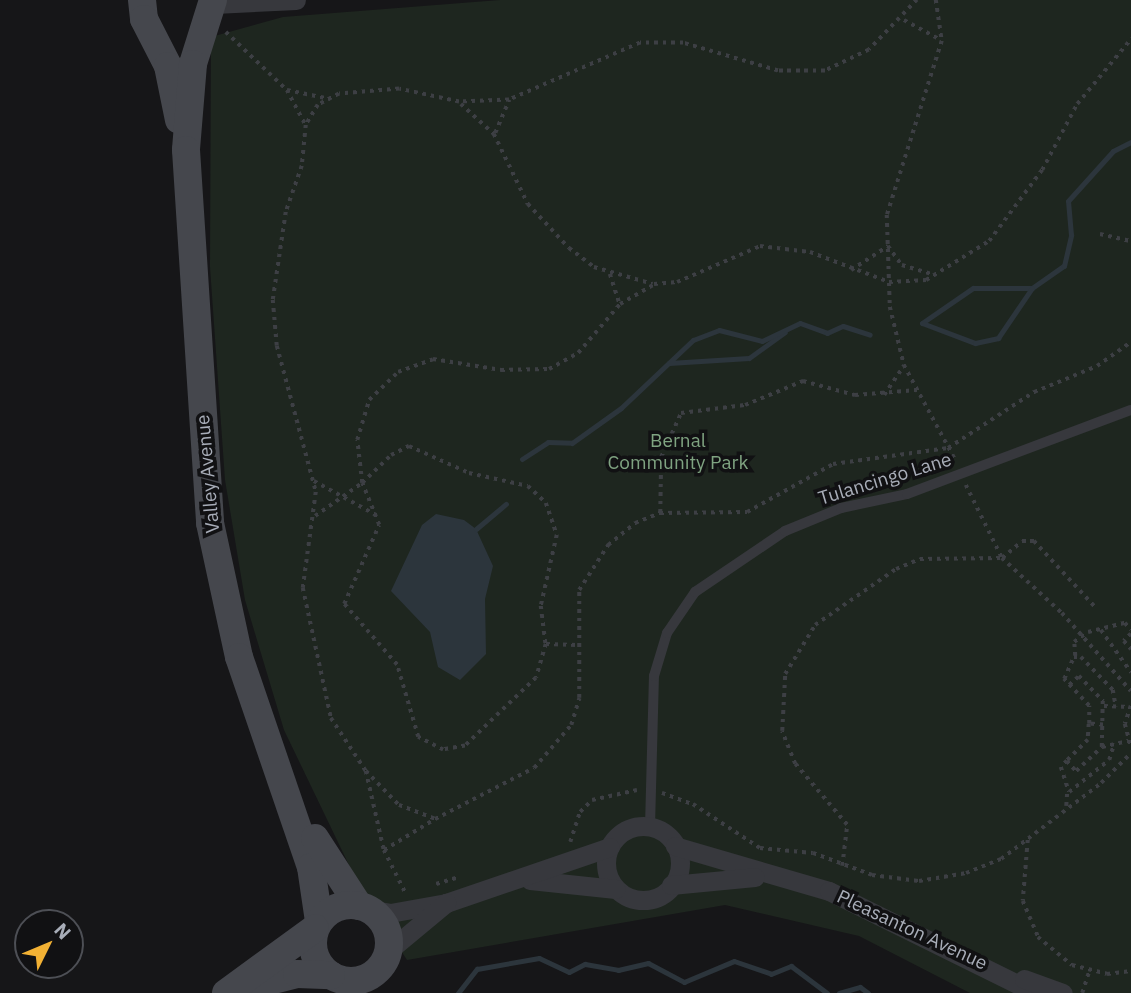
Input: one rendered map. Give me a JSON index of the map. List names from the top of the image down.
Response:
{
  "streets": {
    "street": ["Valley Avenue", "Pleasanton Avenue"],
    "lane": ["Tulancingo Lane"]
  },
  "crossings": [
    ["Tulancingo Lane", "Pleasanton Avenue"]
  ],
  "parks": ["Bernal Community Park"],
  "north": "top right"
}
